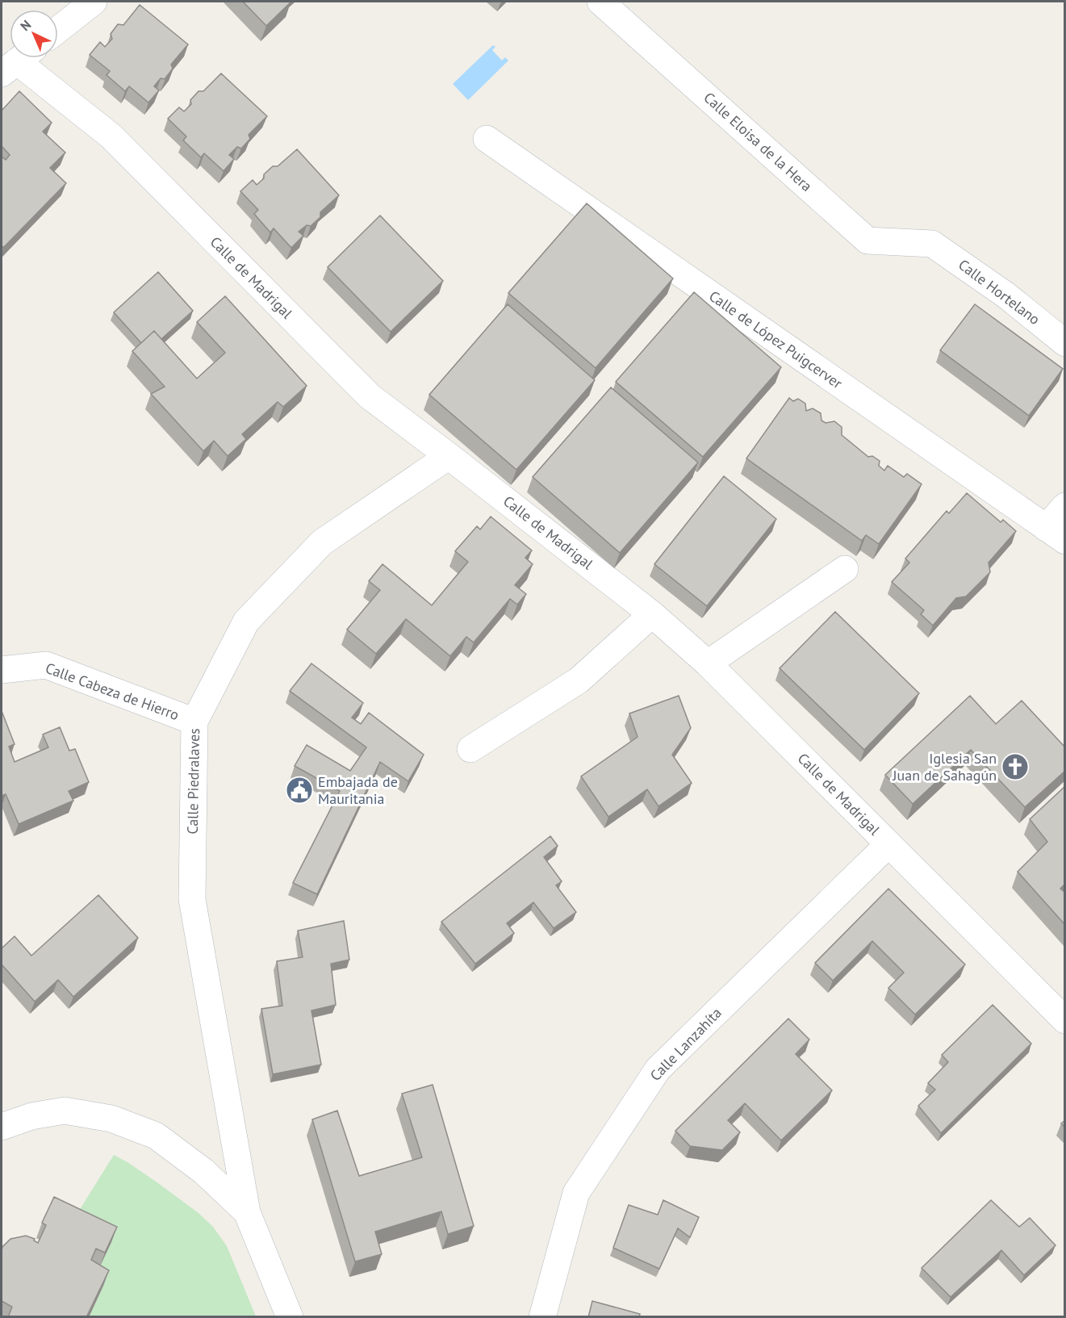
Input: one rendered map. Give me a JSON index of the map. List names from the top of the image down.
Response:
{
  "streets": {
    "street": [
      "Calle Eloisa de la Hera",
      "Calle de Madrigal",
      "Calle Hortelano",
      "Calle de López Puigcerver",
      "Calle Cabeza de Hierro",
      "Calle Piedralaves",
      "Calle Lanzahíta"
    ]
  },
  "crossings": [
    ["Calle Eloisa de la Hera", "Calle Hortelano"],
    ["Calle de Madrigal", "Calle Piedralaves"],
    ["Calle de Madrigal", "Calle Lanzahíta"],
    ["Calle Cabeza de Hierro", "Calle Piedralaves"]
  ],
  "places": {
    "church": ["Iglesia San Juan de Sahagún"],
    "public building": ["Embajada de Mauritania"]
  },
  "north": "top left"
}
